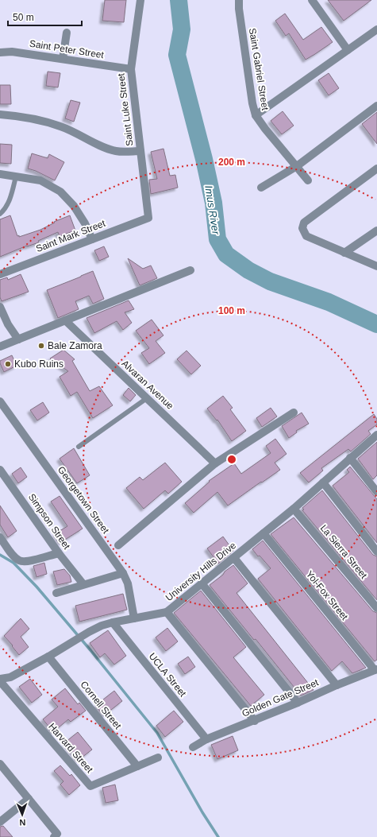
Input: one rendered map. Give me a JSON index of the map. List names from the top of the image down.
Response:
{
  "streets": {
    "street": [
      "Saint Peter Street",
      "Saint Gabriel Street",
      "Saint Luke Street",
      "Saint Mark Street",
      "Alvaran Avenue",
      "Georgetown Street",
      "Simpson Street",
      "La Sierra Street",
      "University Hills Drive",
      "Yol-Fox Street",
      "UCLA Street",
      "Golden Gate Street",
      "Cornell Street",
      "Harvard Street"
    ]
  },
  "crossings": [
    ["Saint Peter Street", "Saint Luke Street"],
    ["Saint Luke Street", "Saint Mark Street"],
    ["Georgetown Street", "University Hills Drive"],
    ["La Sierra Street", "University Hills Drive"],
    ["University Hills Drive", "Yol-Fox Street"],
    ["University Hills Drive", "UCLA Street"],
    ["University Hills Drive", "Cornell Street"],
    ["University Hills Drive", "Harvard Street"],
    ["Yol-Fox Street", "Golden Gate Street"],
    ["UCLA Street", "Golden Gate Street"],
    ["Cornell Street", "Harvard Street"]
  ],
  "water": ["Imus River"],
  "places": ["Bale Zamora", "Kubo Ruins"],
  "scale_bar": "50 m",
  "north": "bottom",
  "rings": ["200 m", "100 m"]
}
